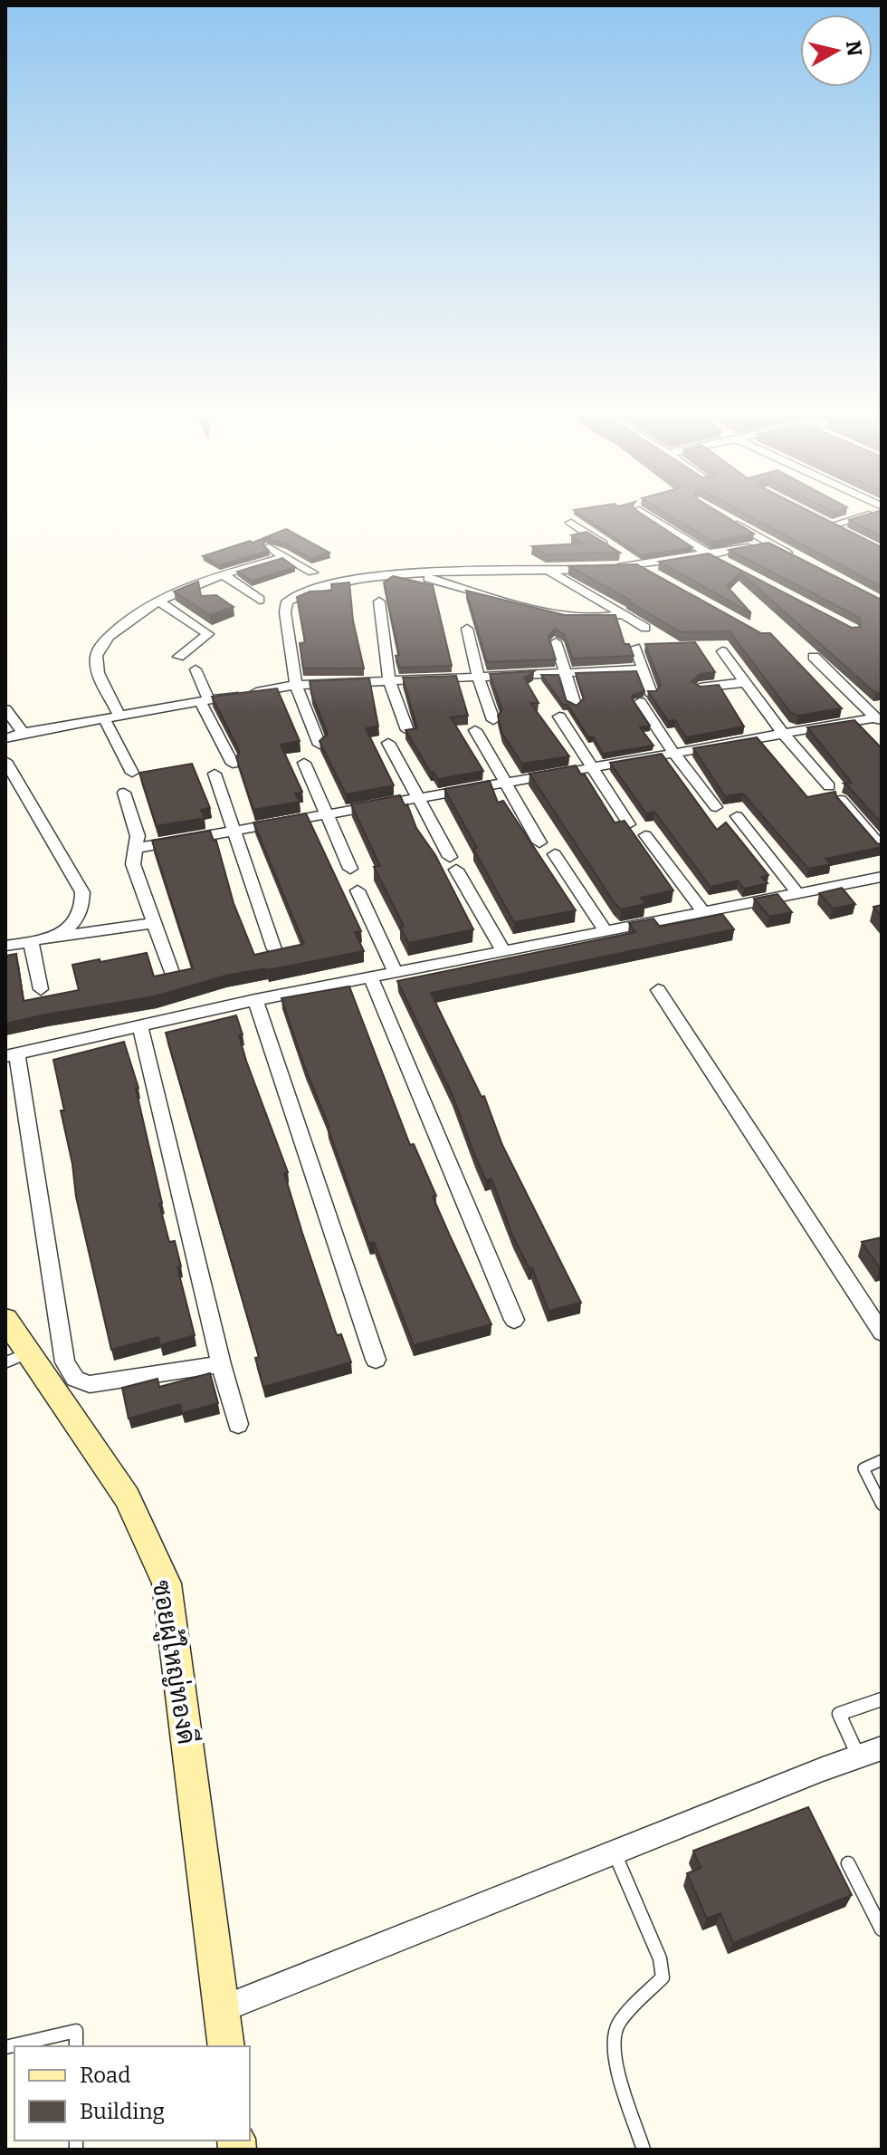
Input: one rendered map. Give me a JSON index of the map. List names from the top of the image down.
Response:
{
  "streets": {
    "street": ["ซอยผู้ใหญ่ทองดี"]
  },
  "legend": ["Road", "Building"],
  "north": "right"
}
